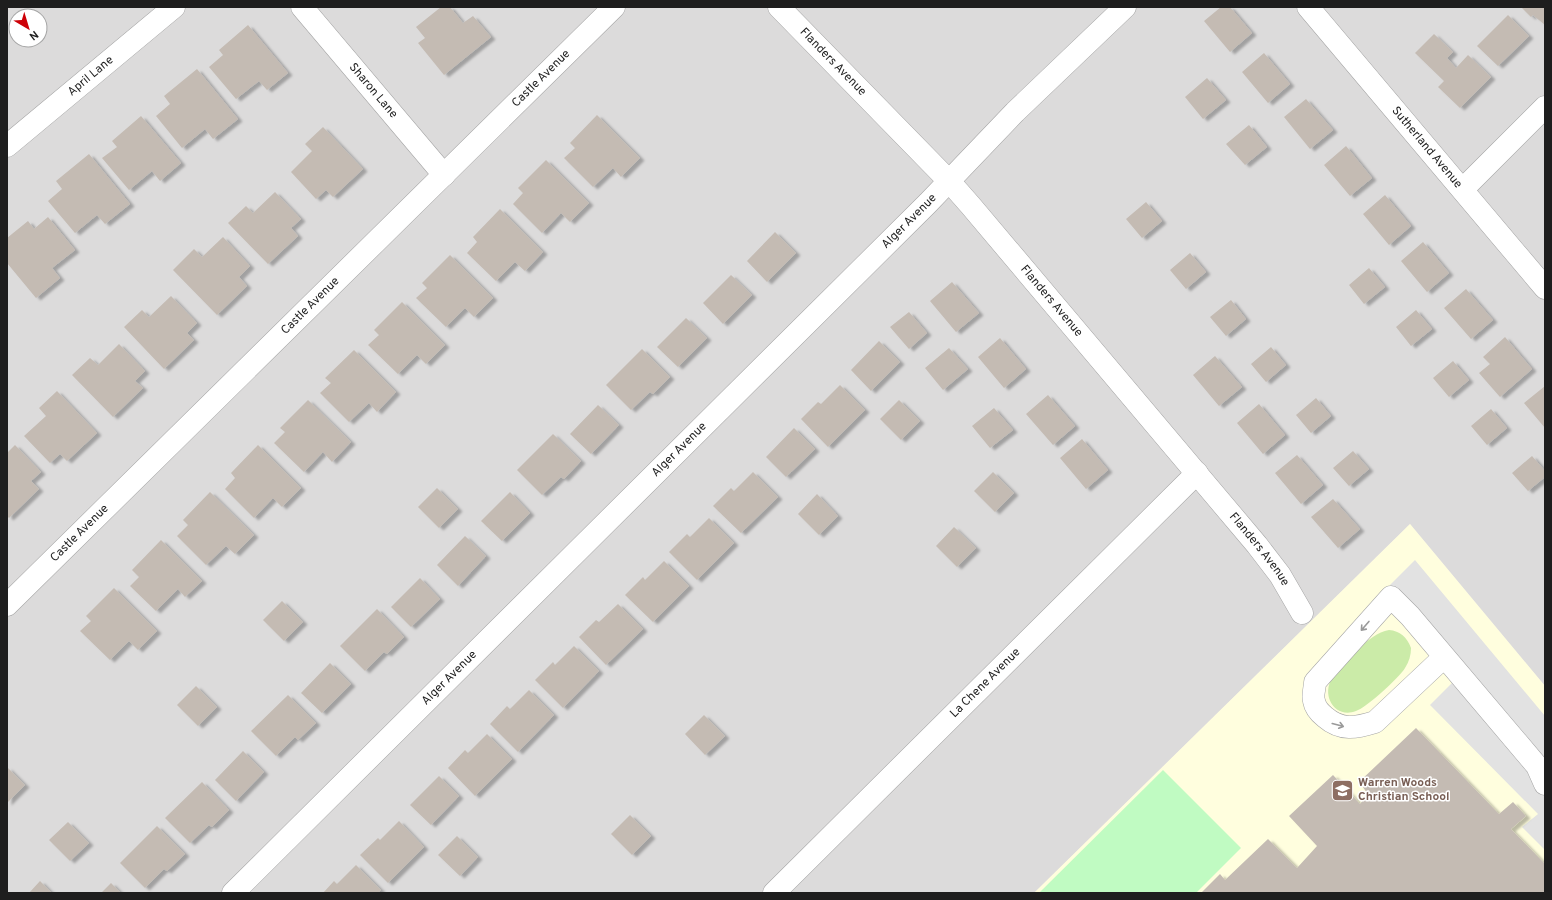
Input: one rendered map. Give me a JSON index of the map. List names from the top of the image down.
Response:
{
  "streets": {
    "street": [
      "Flanders Avenue",
      "April Lane",
      "Castle Avenue",
      "Sharon Lane",
      "Sutherland Avenue",
      "Alger Avenue",
      "La Chene Avenue"
    ]
  },
  "crossings": [
    ["Flanders Avenue", "Alger Avenue"],
    ["Flanders Avenue", "La Chene Avenue"],
    ["Castle Avenue", "Sharon Lane"]
  ],
  "places": {
    "school or university": ["Warren Woods Christian School"]
  },
  "north": "bottom right"
}
